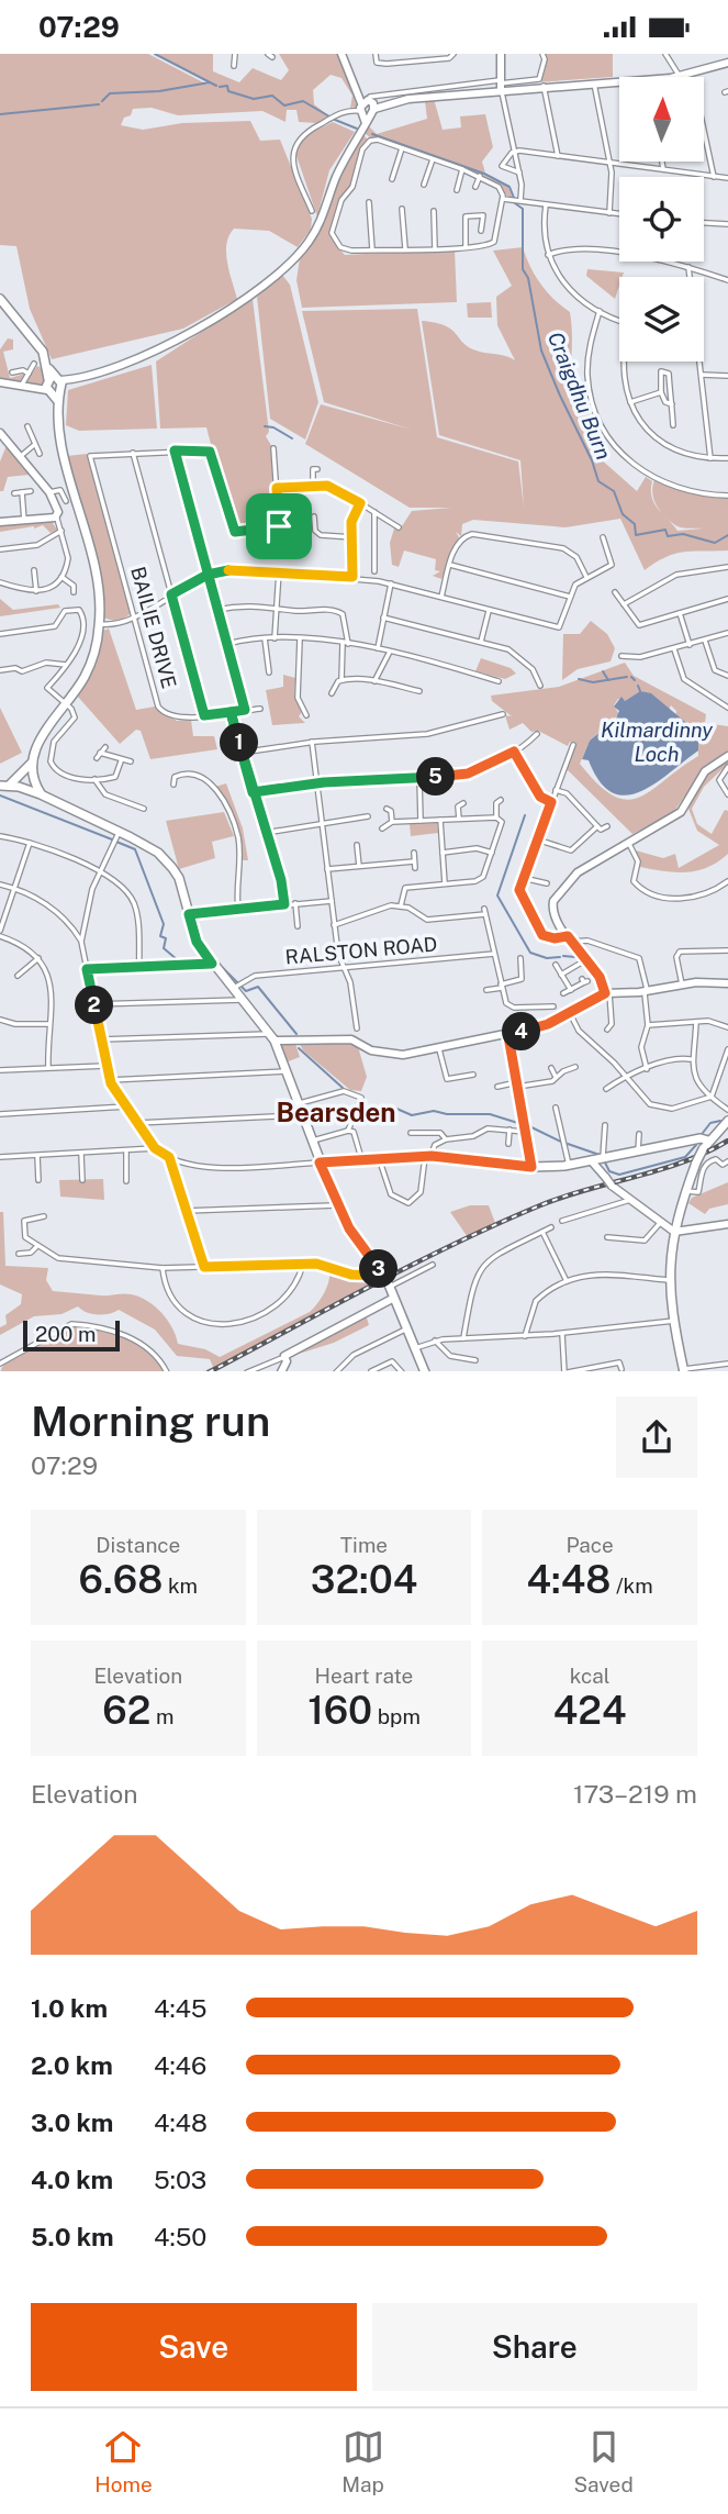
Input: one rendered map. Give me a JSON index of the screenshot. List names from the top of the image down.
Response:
{
  "streets": {
    "street": ["BAILIE DRIVE", "RALSTON ROAD"]
  },
  "districts": ["Bearsden"],
  "water": ["Craigdhu Burn", "Kilmardinny Loch"],
  "scale_bar": "200 m",
  "north": "top",
  "page": {
    "status": "07:29",
    "pins": [
      "1",
      "5",
      "2",
      "4",
      "3"
    ],
    "scale": "200 m",
    "heading": ["Morning run", "07:29"],
    "stats": [
      ["Distance", "6.68 km"],
      ["Time", "32:04"],
      ["Pace", "4:48 /km"],
      ["Elevation", "62 m"],
      ["Heart rate", "160 bpm"],
      ["kcal", "424"]
    ],
    "chart": ["Elevation", "173–219 m"],
    "list": [
      {
        "name": "1.0 km",
        "note": "4:45"
      },
      {
        "name": "2.0 km",
        "note": "4:46"
      },
      {
        "name": "3.0 km",
        "note": "4:48"
      },
      {
        "name": "4.0 km",
        "note": "5:03"
      },
      {
        "name": "5.0 km",
        "note": "4:50"
      }
    ],
    "buttons": ["Save", "Share"],
    "tabs": ["Home", "Map", "Saved"]
  }
}
